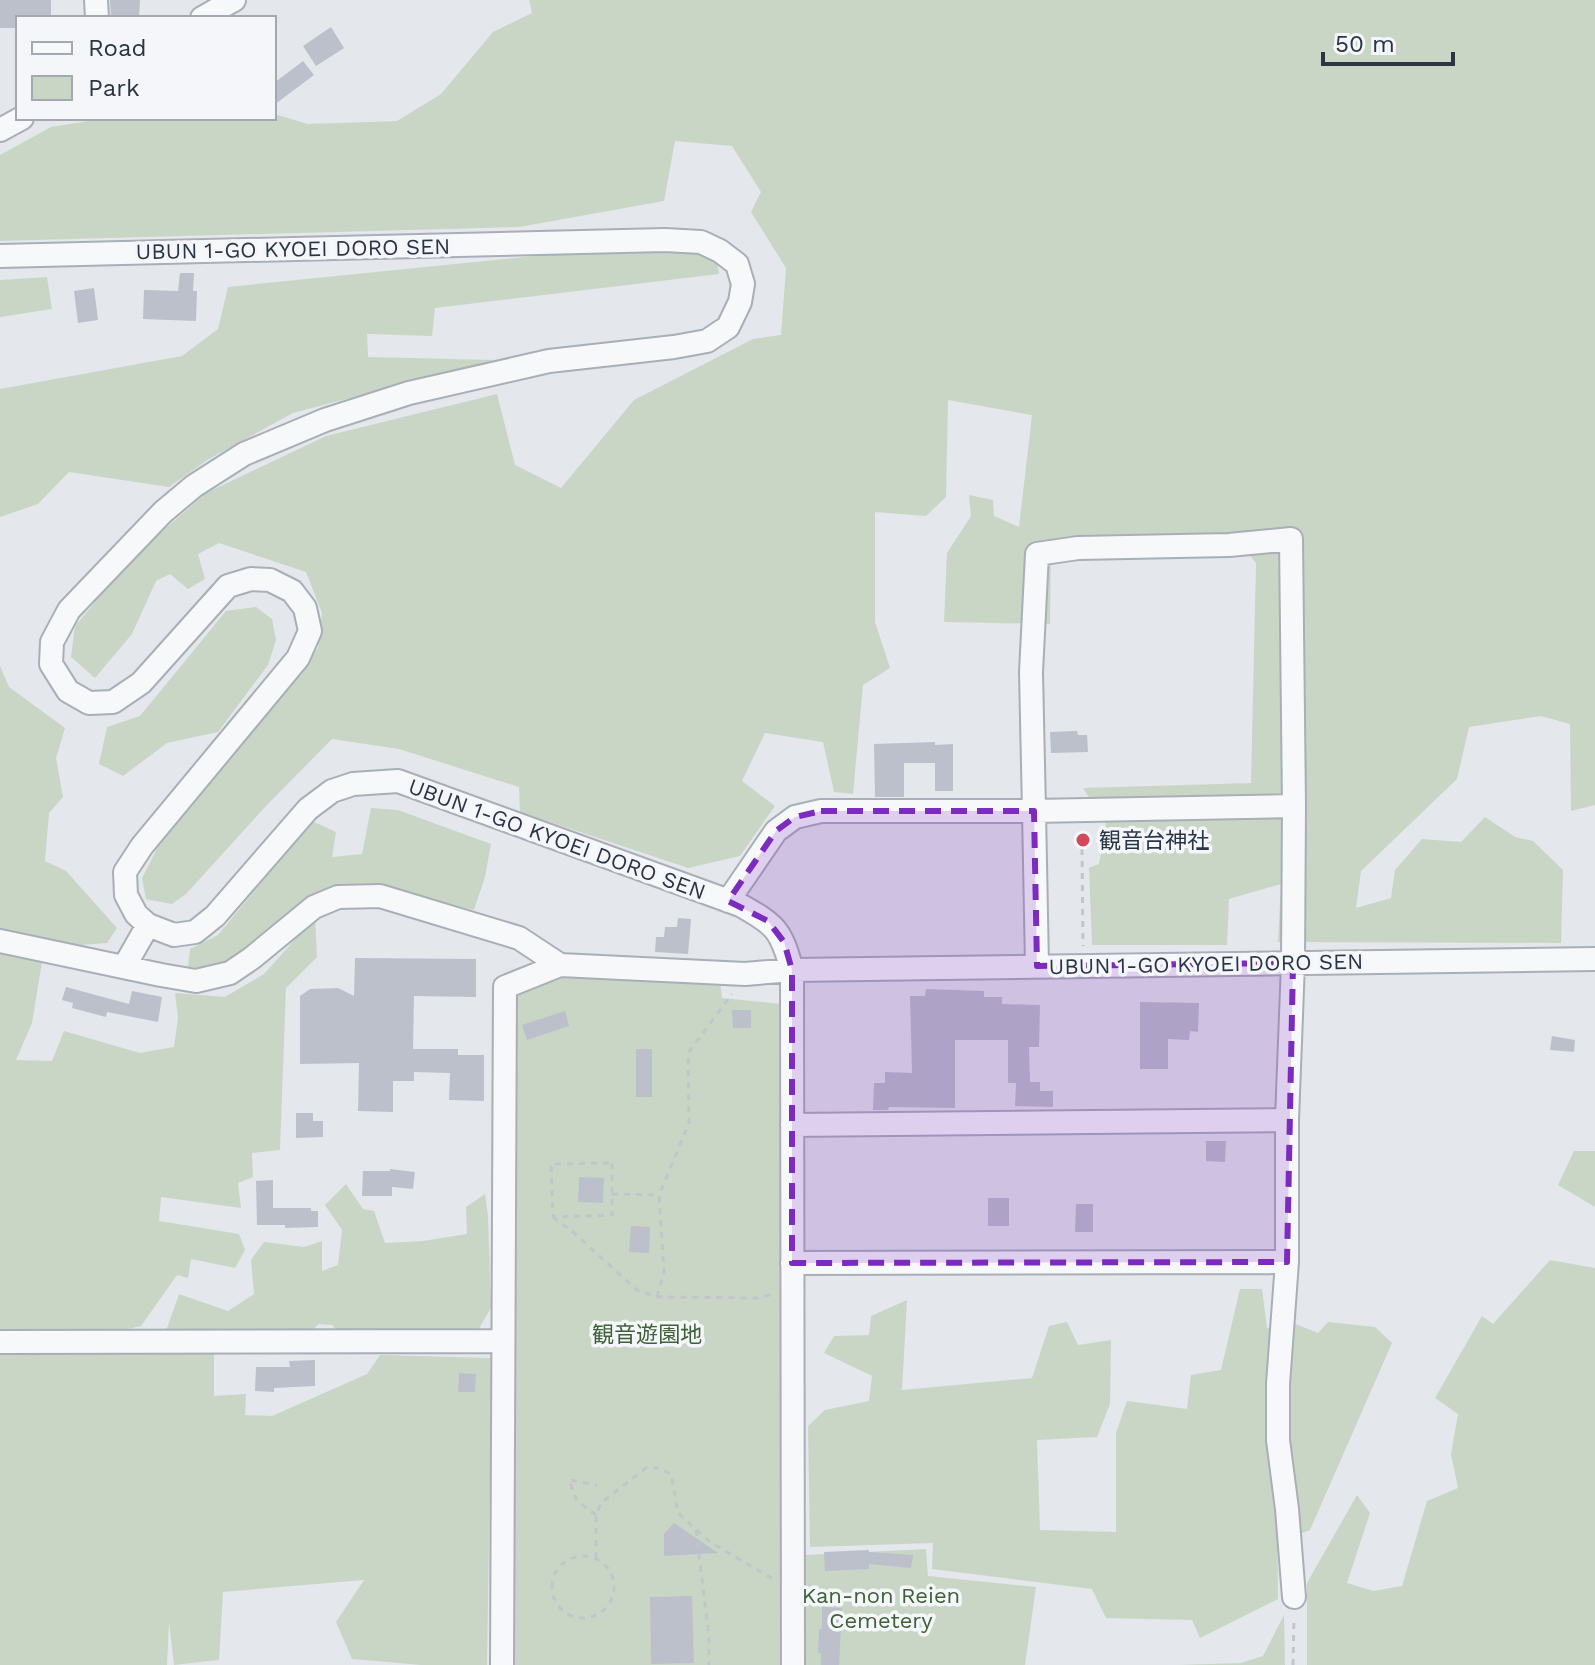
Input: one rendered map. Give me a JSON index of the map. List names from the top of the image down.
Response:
{
  "streets": {
    "street": ["UBUN 1-GO KYOEI DORO SEN"]
  },
  "parks": ["観音遊園地", "Kan-non Reien Cemetery"],
  "places": ["観音台神社"],
  "legend": ["Road", "Park"],
  "scale_bar": "50 m"
}
